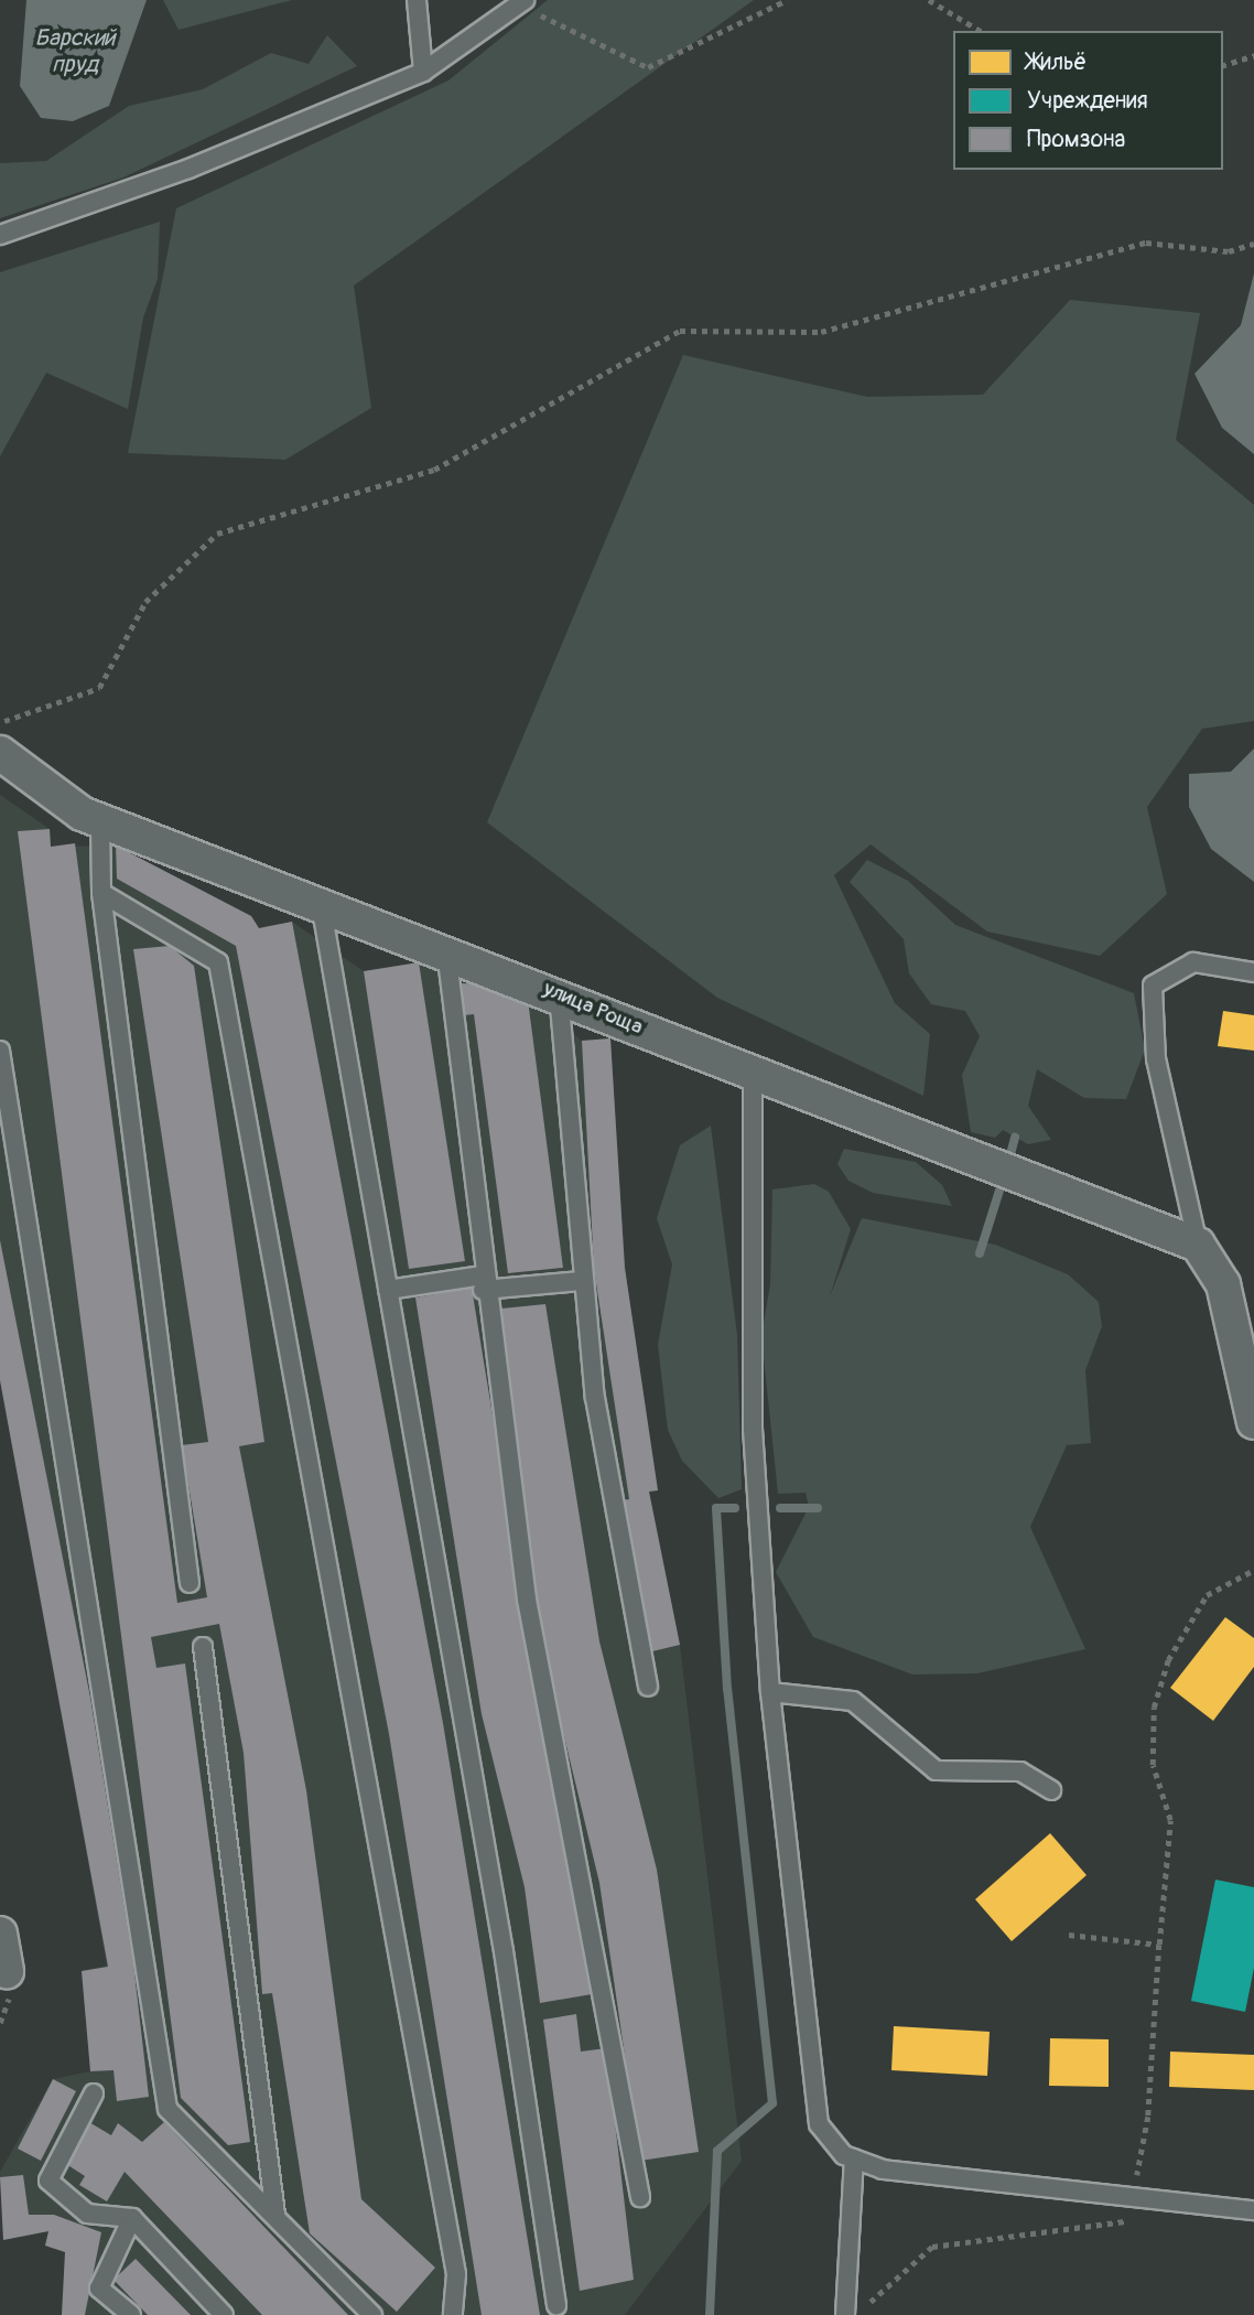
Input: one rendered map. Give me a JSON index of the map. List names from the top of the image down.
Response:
{
  "streets": {
    "street": ["улица Роща"]
  },
  "water": ["Барский пруд"],
  "legend": ["Жильё", "Учреждения", "Промзона"]
}
